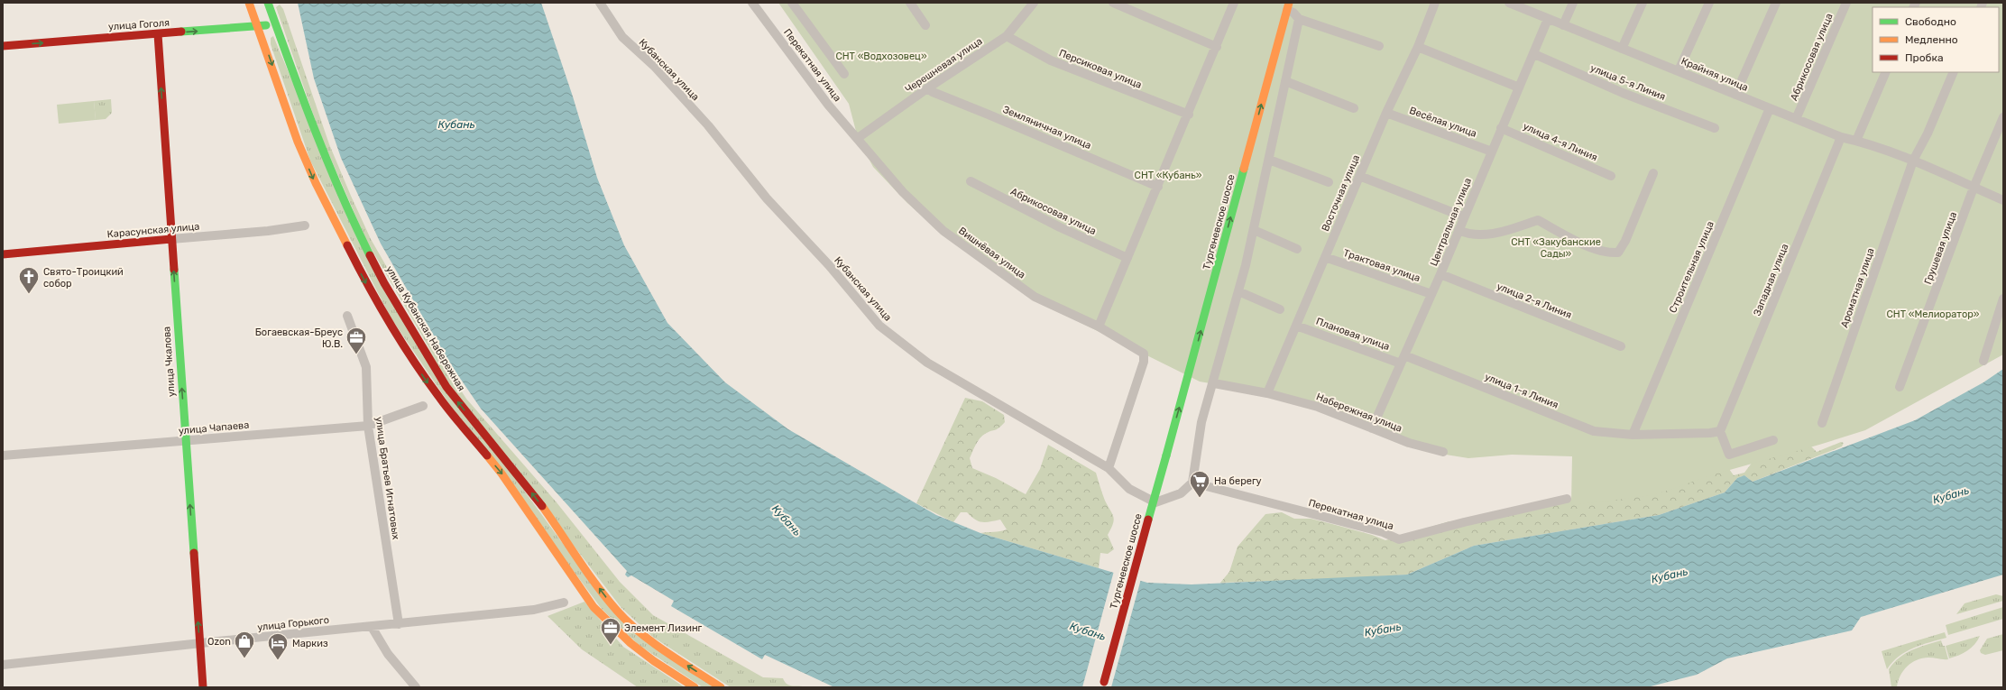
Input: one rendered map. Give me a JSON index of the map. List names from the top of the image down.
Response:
{
  "streets": {
    "main road": [
      "улица Гоголя",
      "Тургеневское шоссе",
      "Карасунская улица",
      "улица Кубанская Набережная",
      "улица Чкалова"
    ],
    "street": [
      "Абрикосовая улица",
      "Перекатная улица",
      "Черешневая улица",
      "Персиковая улица",
      "Кубанская улица",
      "Крайняя улица",
      "улица 5-я Линия",
      "Весёлая улица",
      "Земляничная улица",
      "улица 4-я Линия",
      "Восточная улица",
      "Центральная улица",
      "Грушевая улица",
      "Вишнёвая улица",
      "Трактовая улица",
      "Строительная улица",
      "Западная улица",
      "Ароматная улица",
      "улица 2-я Линия",
      "Плановая улица",
      "улица 1-я Линия",
      "Набережная улица",
      "улица Чапаева",
      "улица Братьев Игнатовых",
      "улица Горького"
    ]
  },
  "crossings": [
    ["улица Гоголя", "улица Кубанская Набережная"],
    ["улица Гоголя", "улица Чкалова"],
    ["Абрикосовая улица", "Крайняя улица"],
    ["Перекатная улица", "Черешневая улица"],
    ["Перекатная улица", "Кубанская улица"],
    ["Перекатная улица", "Вишнёвая улица"],
    ["Черешневая улица", "Персиковая улица"],
    ["Черешневая улица", "Земляничная улица"],
    ["Черешневая улица", "Вишнёвая улица"],
    ["Кубанская улица", "Вишнёвая улица"],
    ["Крайняя улица", "Центральная улица"],
    ["Крайняя улица", "Грушевая улица"],
    ["Крайняя улица", "Строительная улица"],
    ["Крайняя улица", "Западная улица"],
    ["Крайняя улица", "Ароматная улица"],
    ["улица 5-я Линия", "Центральная улица"],
    ["Весёлая улица", "Восточная улица"],
    ["Весёлая улица", "Центральная улица"],
    ["улица 4-я Линия", "Центральная улица"],
    ["Восточная улица", "Трактовая улица"],
    ["Восточная улица", "Плановая улица"],
    ["Восточная улица", "Набережная улица"],
    ["Центральная улица", "Трактовая улица"],
    ["Центральная улица", "улица 2-я Линия"],
    ["Центральная улица", "Плановая улица"],
    ["Центральная улица", "улица 1-я Линия"],
    ["Центральная улица", "Набережная улица"],
    ["Карасунская улица", "улица Чкалова"],
    ["Строительная улица", "улица 1-я Линия"],
    ["Западная улица", "улица 1-я Линия"],
    ["Плановая улица", "улица 1-я Линия"],
    ["улица Чкалова", "улица Чапаева"],
    ["улица Чкалова", "улица Горького"],
    ["улица Чапаева", "улица Братьев Игнатовых"],
    ["улица Братьев Игнатовых", "улица Горького"]
  ],
  "one_way": ["улица Гоголя", "Тургеневское шоссе", "улица Чкалова"],
  "water": ["Кубань"],
  "parks": [
    "СНТ «Водхозовец»",
    "СНТ «Кубань»",
    "СНТ «Закубанские Сады»",
    "СНТ «Мелиоратор»"
  ],
  "places": {
    "church": ["Свято-Троицкий собор"],
    "office": ["Богаевская-Бреус Ю.В.", "Элемент Лизинг"],
    "supermarket": ["На берегу"],
    "shop": ["Ozon"],
    "hotel": ["Маркиз"]
  },
  "legend": ["Свободно", "Медленно", "Пробка"]
}
